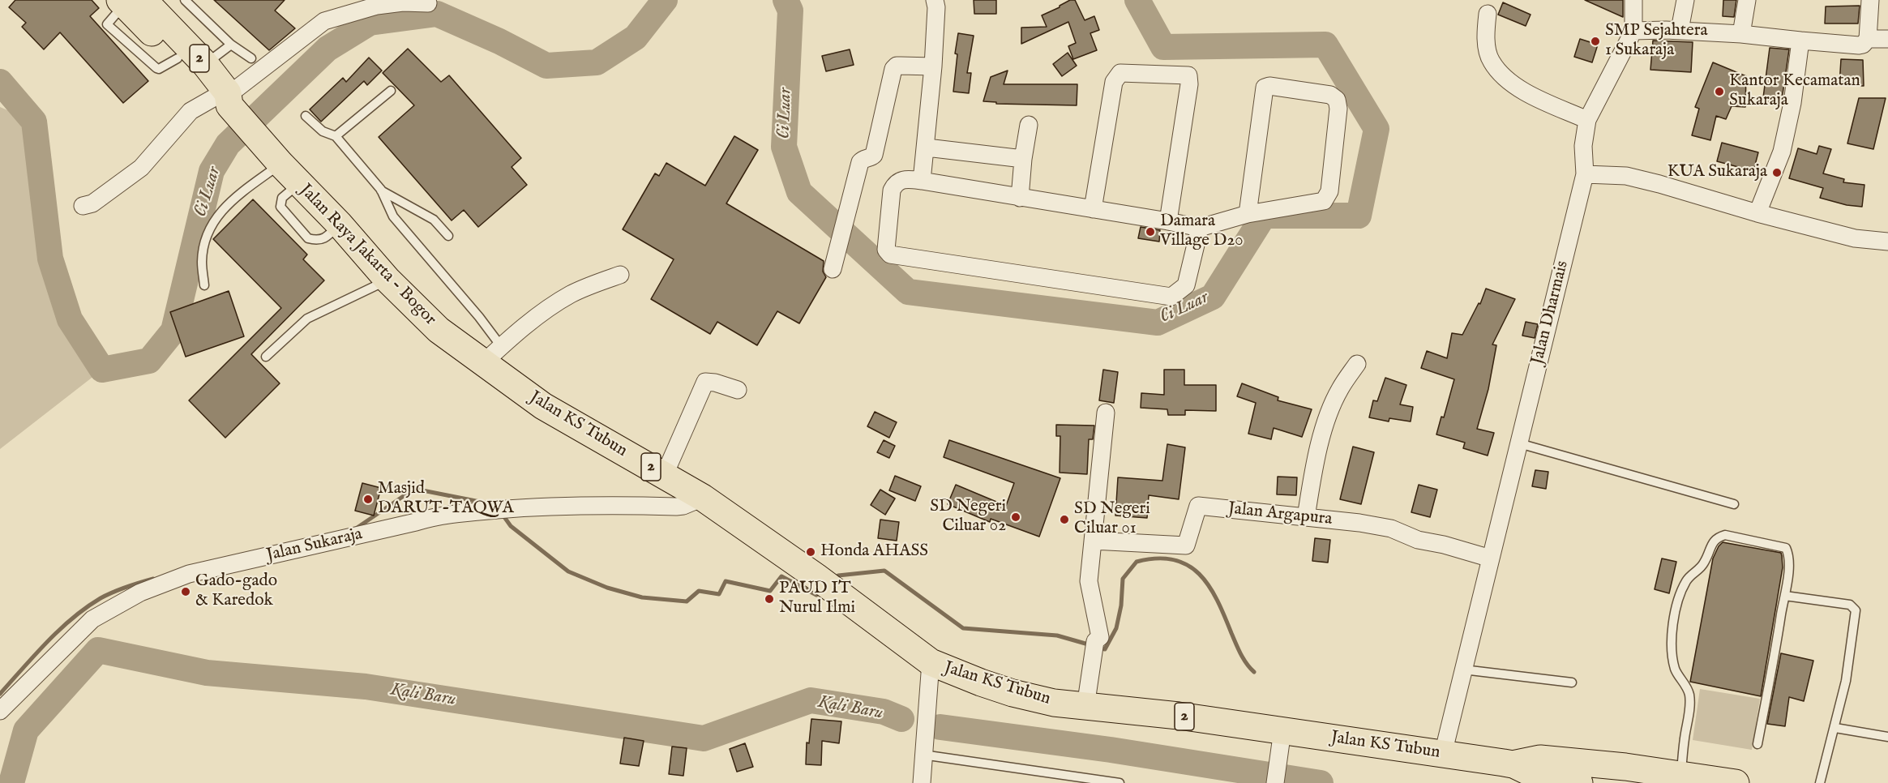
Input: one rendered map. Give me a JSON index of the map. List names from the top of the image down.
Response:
{
  "streets": {
    "highway": ["2", "Jalan Raya Jakarta - Bogor", "Jalan KS Tubun"],
    "street": ["Jalan Dharmais", "Jalan Argapura", "Jalan Sukaraja"]
  },
  "crossings": [
    ["2", "Jalan Raya Jakarta - Bogor"],
    ["2", "Jalan KS Tubun"],
    ["Jalan Raya Jakarta - Bogor", "Jalan KS Tubun"],
    ["Jalan Dharmais", "Jalan KS Tubun"],
    ["Jalan Dharmais", "Jalan Argapura"],
    ["Jalan KS Tubun", "Jalan Sukaraja"]
  ],
  "water": ["Ci Luar", "Kali Baru"],
  "places": [
    "SMP Sejahtera 1 Sukaraja",
    "Kantor Kecamatan Sukaraja",
    "KUA Sukaraja",
    "Damara Village D20",
    "Masjid DARUT-TAQWA",
    "SD Negeri Ciluar 02",
    "SD Negeri Ciluar 01",
    "Honda AHASS",
    "Gado-gado & Karedok",
    "PAUD IT Nurul Ilmi"
  ]
}
